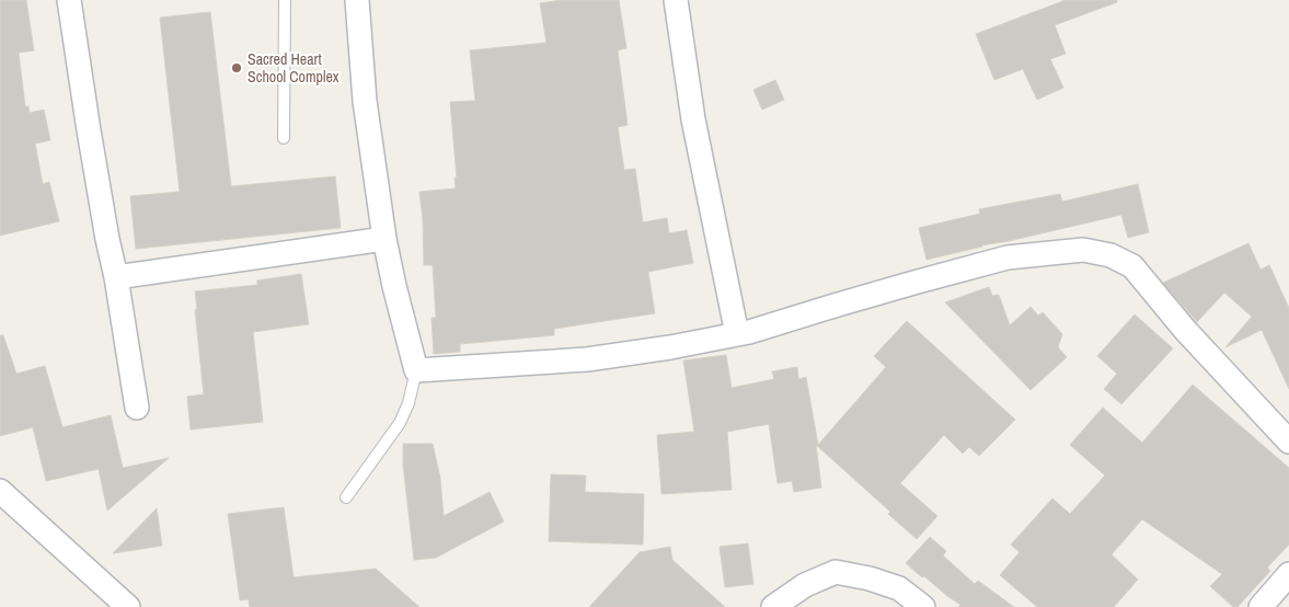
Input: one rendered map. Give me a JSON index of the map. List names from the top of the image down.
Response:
{
  "places": ["Sacred Heart School Complex"]
}
